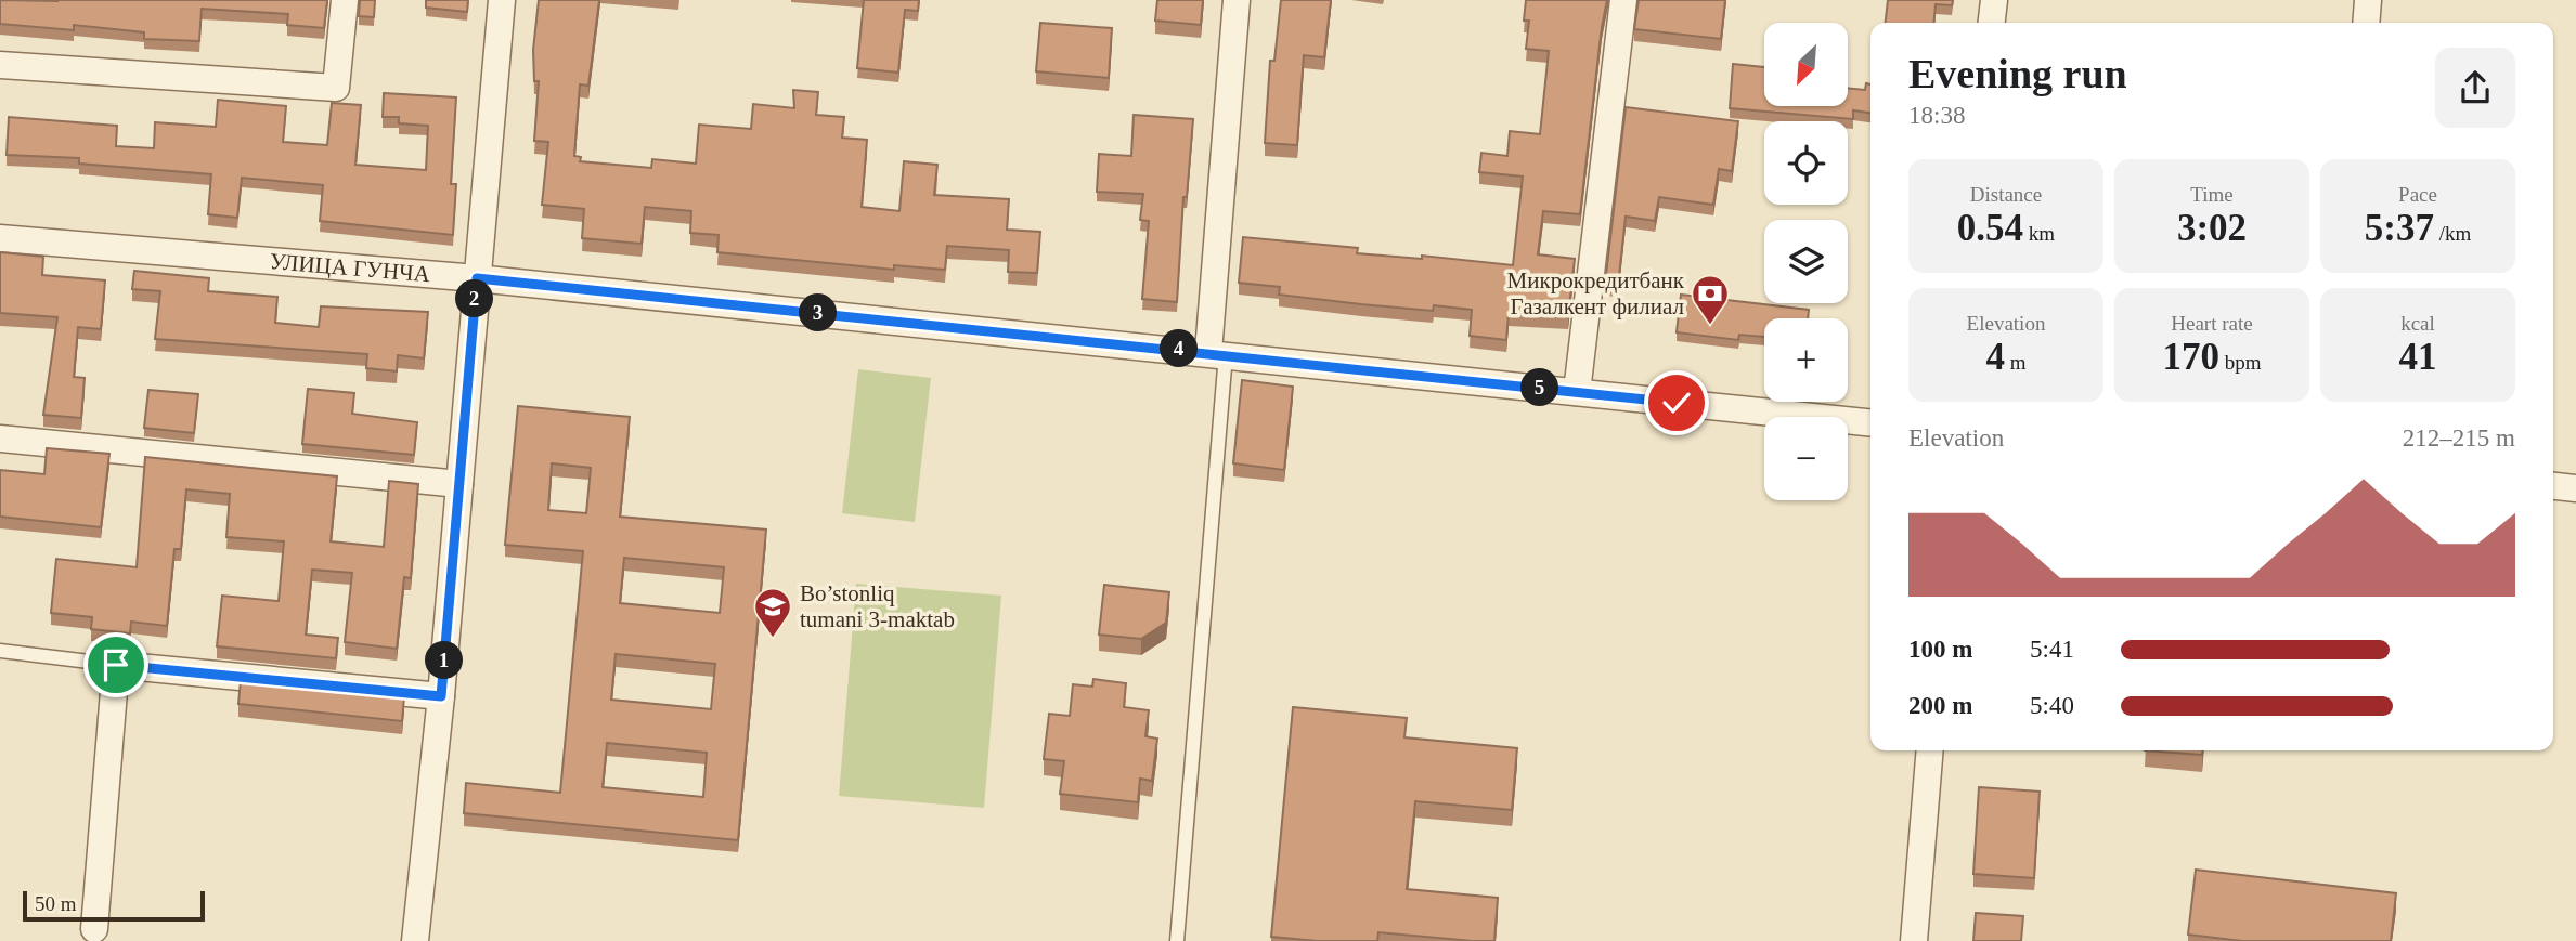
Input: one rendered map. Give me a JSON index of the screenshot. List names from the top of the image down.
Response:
{
  "streets": {
    "street": ["УЛИЦА ГУНЧА"]
  },
  "places": {
    "bank": ["Микрокредитбанк Газалкент филиал"],
    "school or university": ["Bo’stonliq tumani 3-maktab"]
  },
  "scale_bar": "50 m",
  "north": "bottom left",
  "page": {
    "map_buttons": ["+", "−"],
    "heading": ["Evening run", "18:38"],
    "stats": [
      ["Distance", "0.54 km"],
      ["Time", "3:02"],
      ["Pace", "5:37 /km"],
      ["Elevation", "4 m"],
      ["Heart rate", "170 bpm"],
      ["kcal", "41"]
    ],
    "pins": [
      "2",
      "3",
      "4",
      "5",
      "1"
    ],
    "chart": ["Elevation", "212–215 m"],
    "list": [
      {
        "name": "100 m",
        "note": "5:41"
      },
      {
        "name": "200 m",
        "note": "5:40"
      }
    ],
    "scale": "50 m"
  }
}
